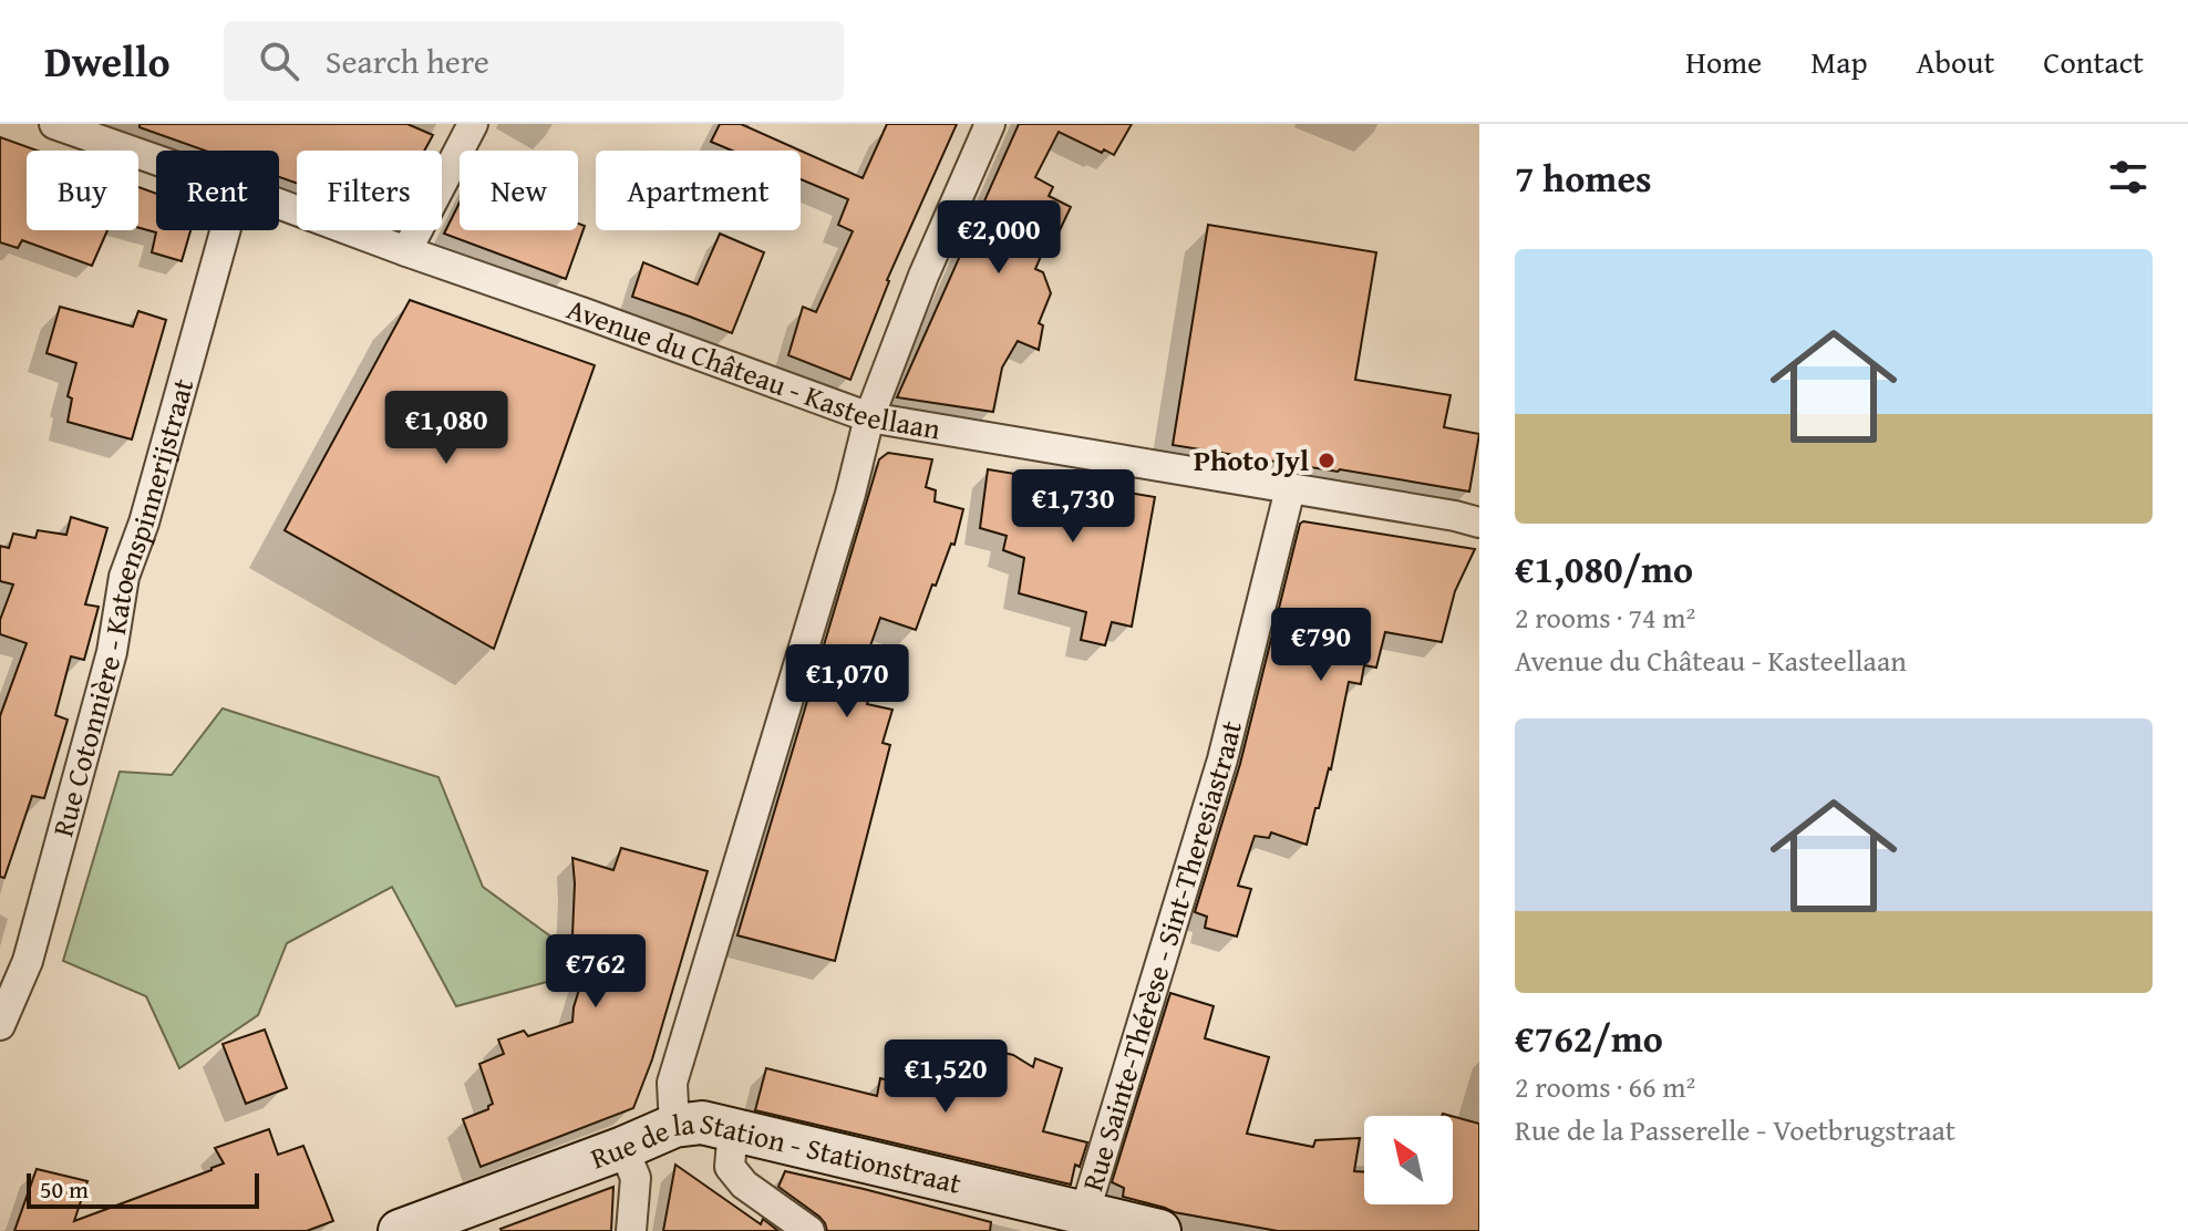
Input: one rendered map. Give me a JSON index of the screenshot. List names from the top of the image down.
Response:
{
  "streets": {
    "street": [
      "Avenue du Château - Kasteellaan",
      "Rue Cotonnière - Katoenspinnerijstraat",
      "Rue Sainte-Thérèse - Sint-Theresiastraat",
      "Rue de la Station - Stationstraat"
    ]
  },
  "crossings": [
    ["Avenue du Château - Kasteellaan", "Rue Sainte-Thérèse - Sint-Theresiastraat"],
    ["Rue Sainte-Thérèse - Sint-Theresiastraat", "Rue de la Station - Stationstraat"]
  ],
  "places": ["Photo Jyl"],
  "scale_bar": "50 m",
  "north": "top left",
  "page": {
    "header": "Dwello",
    "search": "Search here",
    "nav": [
      "Home",
      "Map",
      "About",
      "Contact"
    ],
    "heading": "7 homes",
    "chip": [
      "Buy",
      "Rent",
      "Filters",
      "New",
      "Apartment"
    ],
    "price": [
      "€2,000",
      "€1,080",
      "€1,730",
      "€790",
      "€1,070",
      "€762",
      "€1,520"
    ],
    "list": [
      {
        "name": "€1,080/mo",
        "note": "2 rooms · 74 m² · Avenue du Château - Kasteellaan"
      },
      {
        "name": "€762/mo",
        "note": "2 rooms · 66 m² · Rue de la Passerelle - Voetbrugstraat"
      }
    ],
    "scale": "50 m"
  }
}
